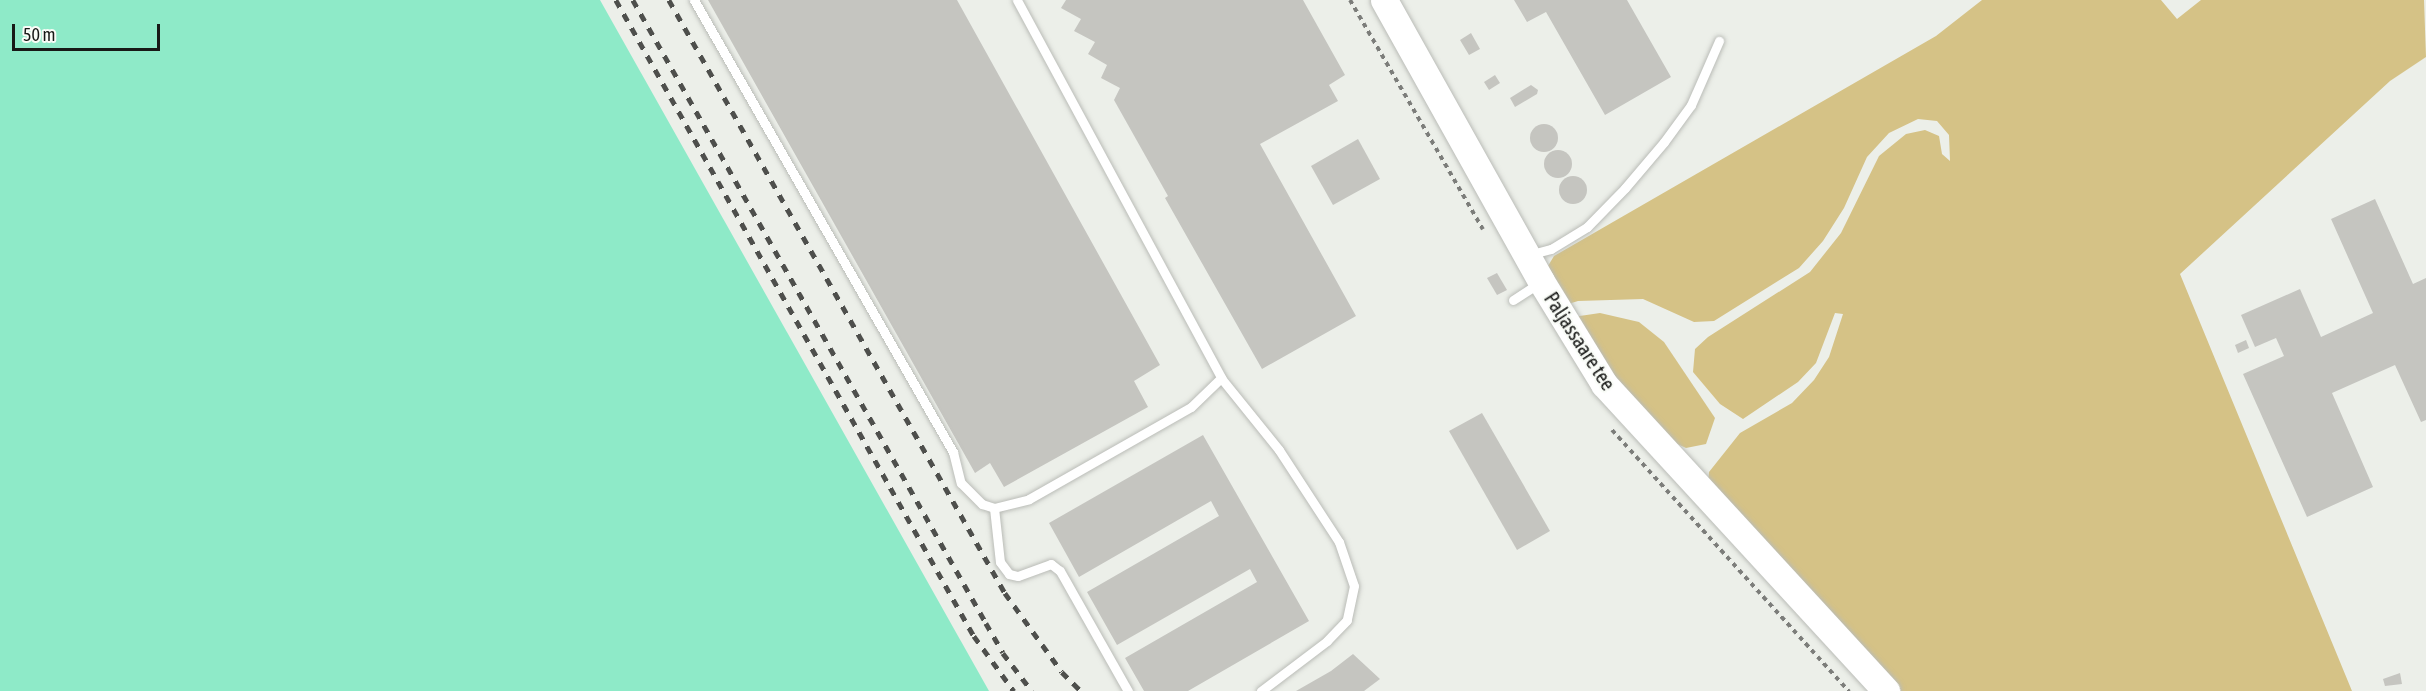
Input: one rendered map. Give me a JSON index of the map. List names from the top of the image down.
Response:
{
  "streets": {
    "street": ["Paljassaare tee"]
  },
  "scale_bar": "50 m"
}
